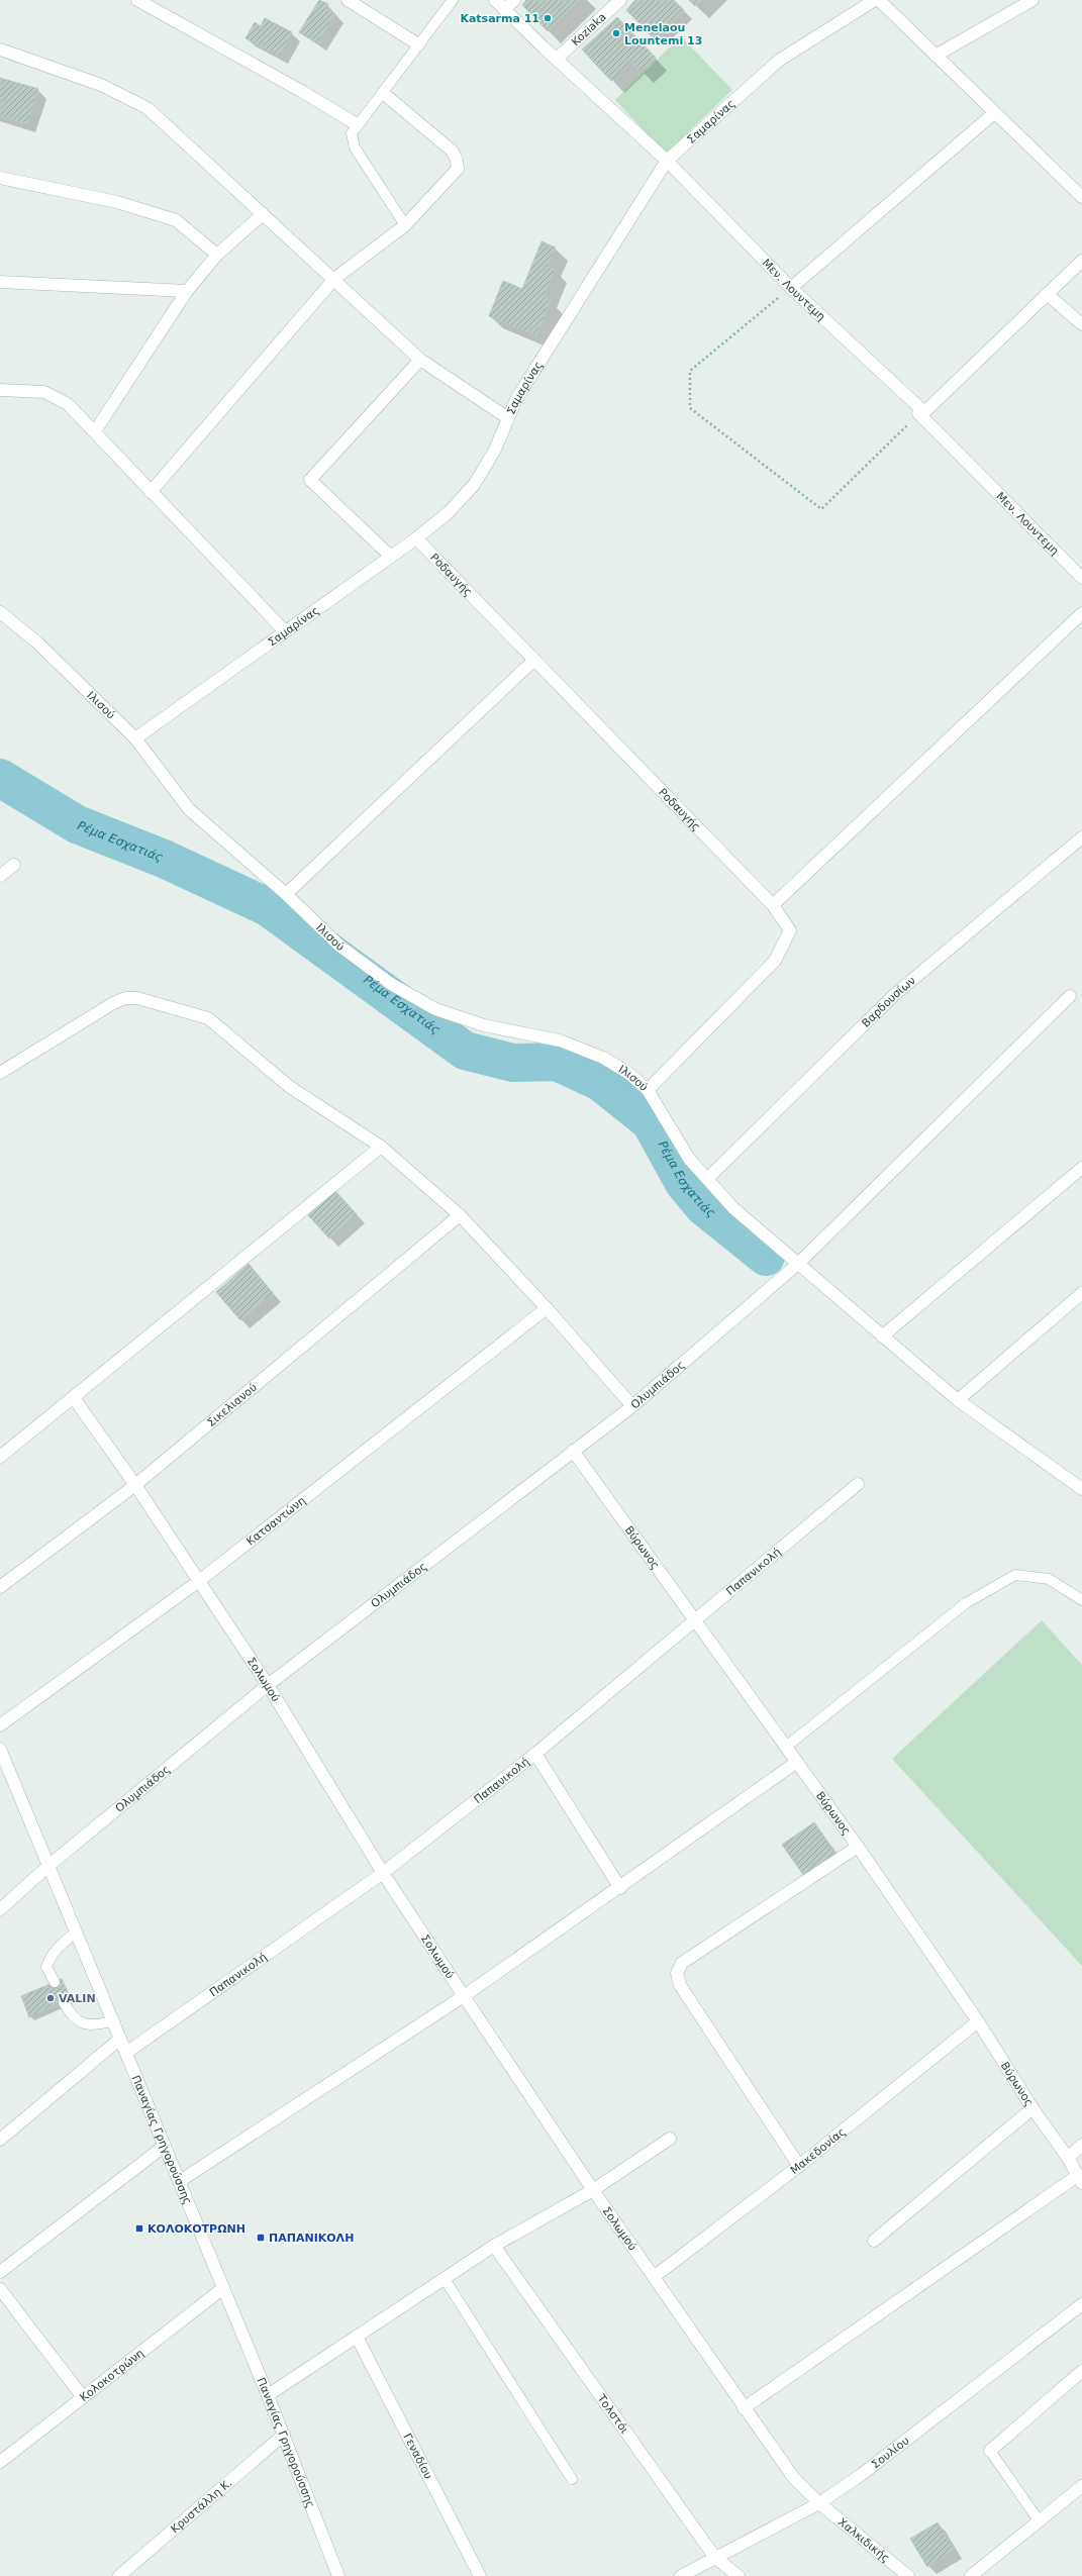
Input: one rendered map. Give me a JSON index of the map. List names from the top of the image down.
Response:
{
  "streets": {
    "street": [
      "Koziaka",
      "Σαμαρίνας",
      "Μεν. Λουντεμη",
      "Ροδαυγής",
      "Ιλισού",
      "Βαρδουσίων",
      "Ολυμπιάδος",
      "Σικελιανού",
      "Κατσαντώνη",
      "Βύρωνος",
      "Παπανικολή",
      "Σολωμού",
      "Παναγίας Γρηγορούσσης",
      "Μακεδονίας",
      "Κολοκοτρώνη",
      "Τολστόι",
      "Σουλίου",
      "Γεναδίου",
      "Κρυστάλλη Κ.",
      "Χαλκιδικής"
    ]
  },
  "crossings": [
    ["Koziaka", "Μεν. Λουντεμη"],
    ["Σαμαρίνας", "Μεν. Λουντεμη"],
    ["Σαμαρίνας", "Ροδαυγής"],
    ["Σαμαρίνας", "Ιλισού"],
    ["Ροδαυγής", "Ιλισού"],
    ["Ιλισού", "Βαρδουσίων"],
    ["Ιλισού", "Ολυμπιάδος"],
    ["Ολυμπιάδος", "Βύρωνος"],
    ["Ολυμπιάδος", "Σολωμού"],
    ["Ολυμπιάδος", "Παναγίας Γρηγορούσσης"],
    ["Σικελιανού", "Σολωμού"],
    ["Κατσαντώνη", "Σολωμού"],
    ["Βύρωνος", "Παπανικολή"],
    ["Βύρωνος", "Μακεδονίας"],
    ["Παπανικολή", "Σολωμού"],
    ["Παπανικολή", "Παναγίας Γρηγορούσσης"],
    ["Σολωμού", "Μακεδονίας"],
    ["Σολωμού", "Σουλίου"],
    ["Σολωμού", "Χαλκιδικής"],
    ["Παναγίας Γρηγορούσσης", "Κολοκοτρώνη"],
    ["Παναγίας Γρηγορούσσης", "Κρυστάλλη Κ."],
    ["Τολστόι", "Σουλίου"],
    ["Σουλίου", "Χαλκιδικής"]
  ],
  "water": ["Ρέμα Εσχατιάς"],
  "places": {
    "other": ["Katsarma 11", "Menelaou Lountemi 13", "VALIN"],
    "transit": ["ΚΟΛΟΚΟΤΡΩΝΗ", "ΠΑΠΑΝΙΚΟΛΗ"]
  }
}
